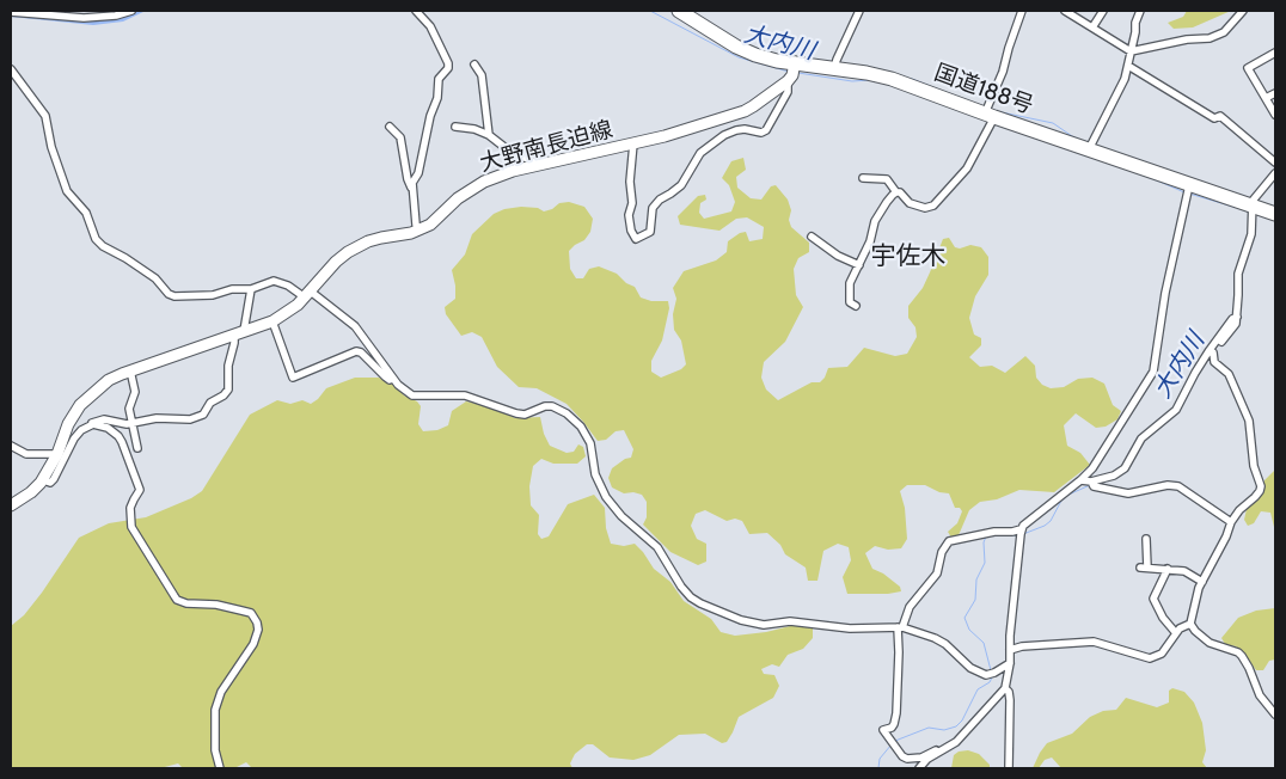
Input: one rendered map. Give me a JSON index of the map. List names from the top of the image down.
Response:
{
  "streets": {
    "highway": ["国道188号"],
    "main road": ["大野南長迫線"]
  },
  "crossings": [
    ["国道188号", "大野南長迫線"]
  ],
  "districts": ["宇佐木"],
  "water": ["大内川"]
}
